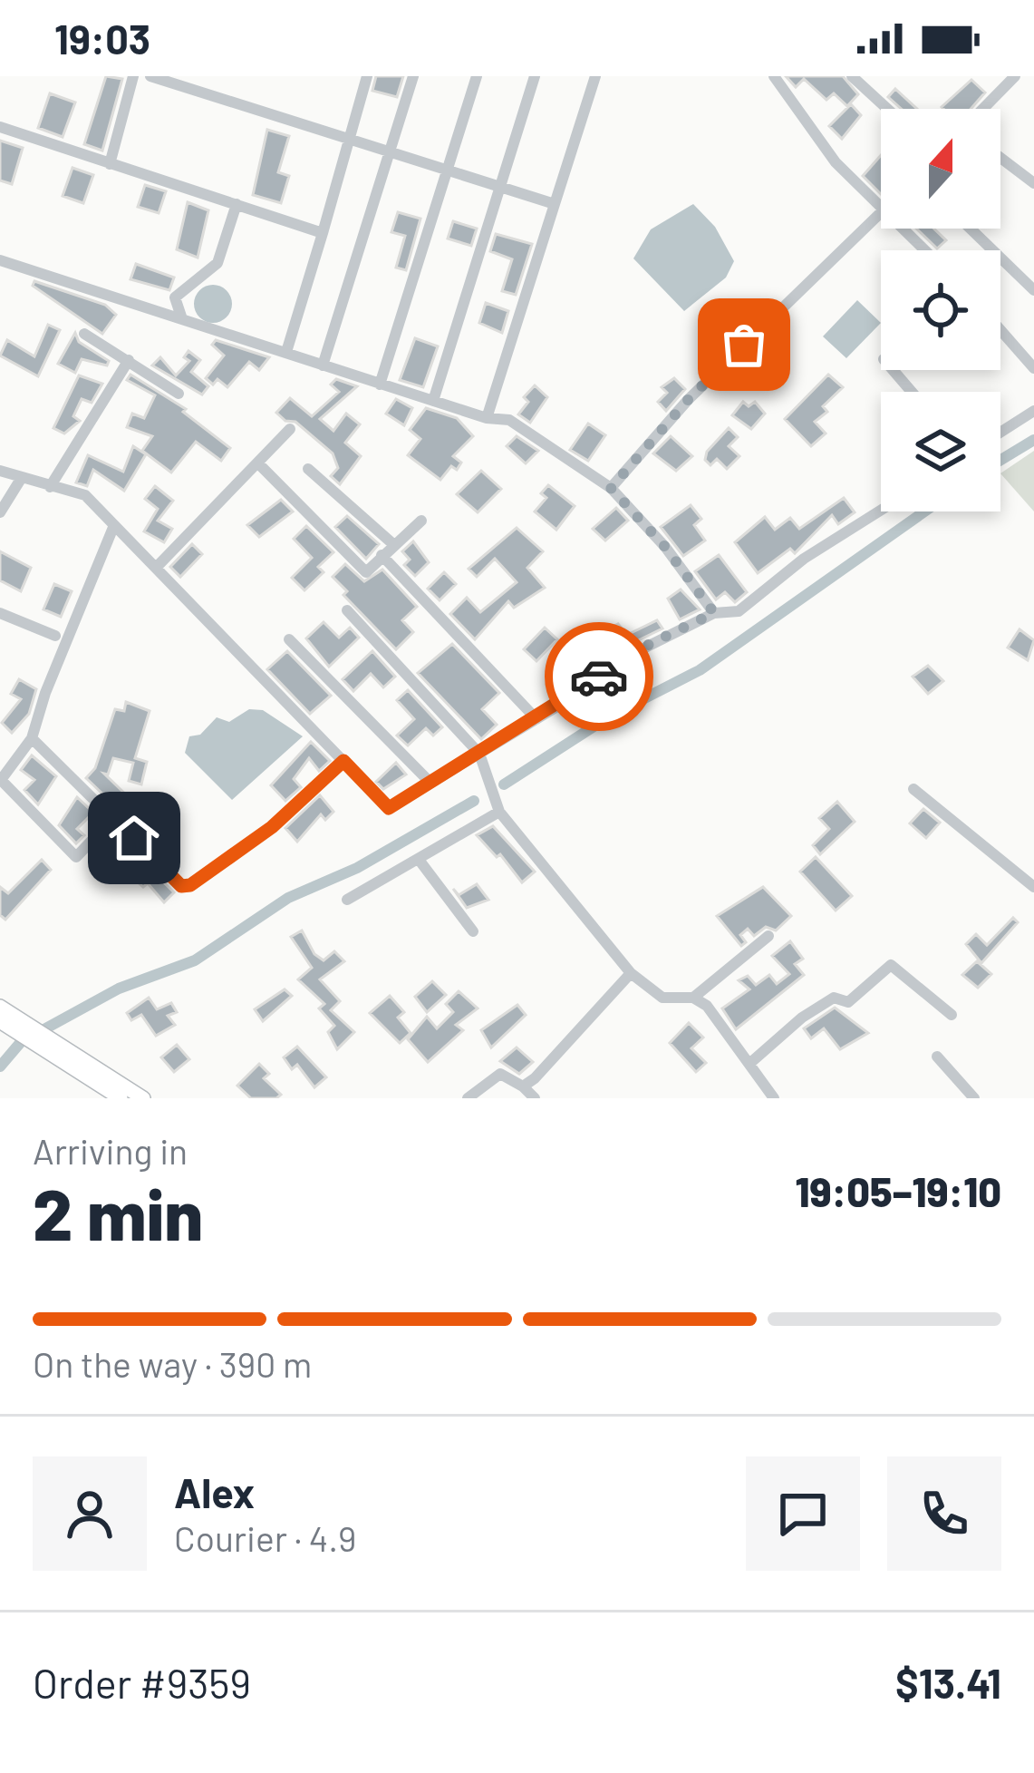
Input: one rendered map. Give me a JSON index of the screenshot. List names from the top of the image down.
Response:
{
  "north": "top",
  "page": {
    "status": "19:03",
    "heading": ["2 min", "Arriving in", "19:05–19:10"],
    "panel": [
      "Alex",
      "Courier · 4.9",
      "Order #9359",
      "$13.41"
    ],
    "bar": "On the way · 390 m"
  }
}
